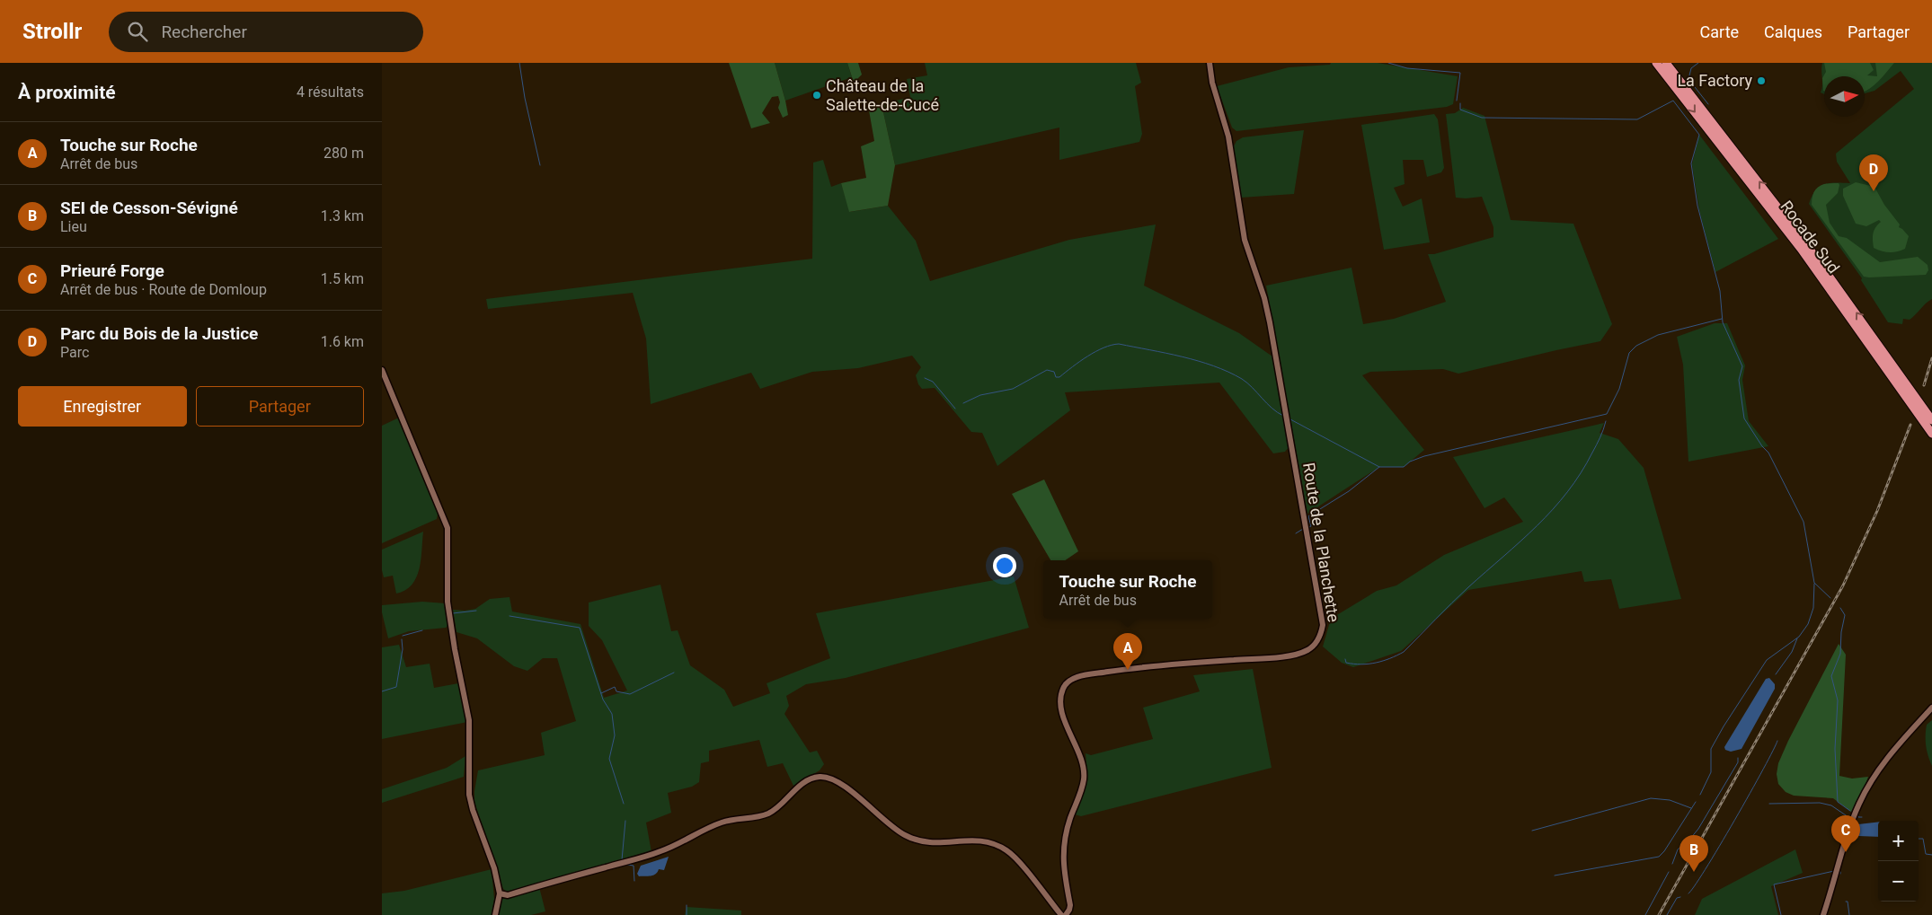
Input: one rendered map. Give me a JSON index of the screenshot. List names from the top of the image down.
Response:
{
  "streets": {
    "highway": ["Rocade Sud"],
    "street": ["Route de la Planchette"]
  },
  "places": ["La Factory", "Château de la Salette-de-Cucé"],
  "north": "right",
  "page": {
    "header": "Strollr",
    "search": "Rechercher",
    "nav": ["Carte", "Calques", "Partager"],
    "heading": ["À proximité", "4 résultats"],
    "list": [
      {
        "mark": "A",
        "name": "Touche sur Roche",
        "note": "Arrêt de bus",
        "value": "280 m"
      },
      {
        "mark": "B",
        "name": "SEI de Cesson-Sévigné",
        "note": "Lieu",
        "value": "1.3 km"
      },
      {
        "mark": "C",
        "name": "Prieuré Forge",
        "note": "Arrêt de bus · Route de Domloup",
        "value": "1.5 km"
      },
      {
        "mark": "D",
        "name": "Parc du Bois de la Justice",
        "note": "Parc",
        "value": "1.6 km"
      }
    ],
    "pins": [
      "D",
      "A",
      "C",
      "B"
    ],
    "buttons": ["Enregistrer", "Partager"],
    "popup": ["Touche sur Roche", "Arrêt de bus"],
    "map_buttons": ["+", "−"]
  }
}
